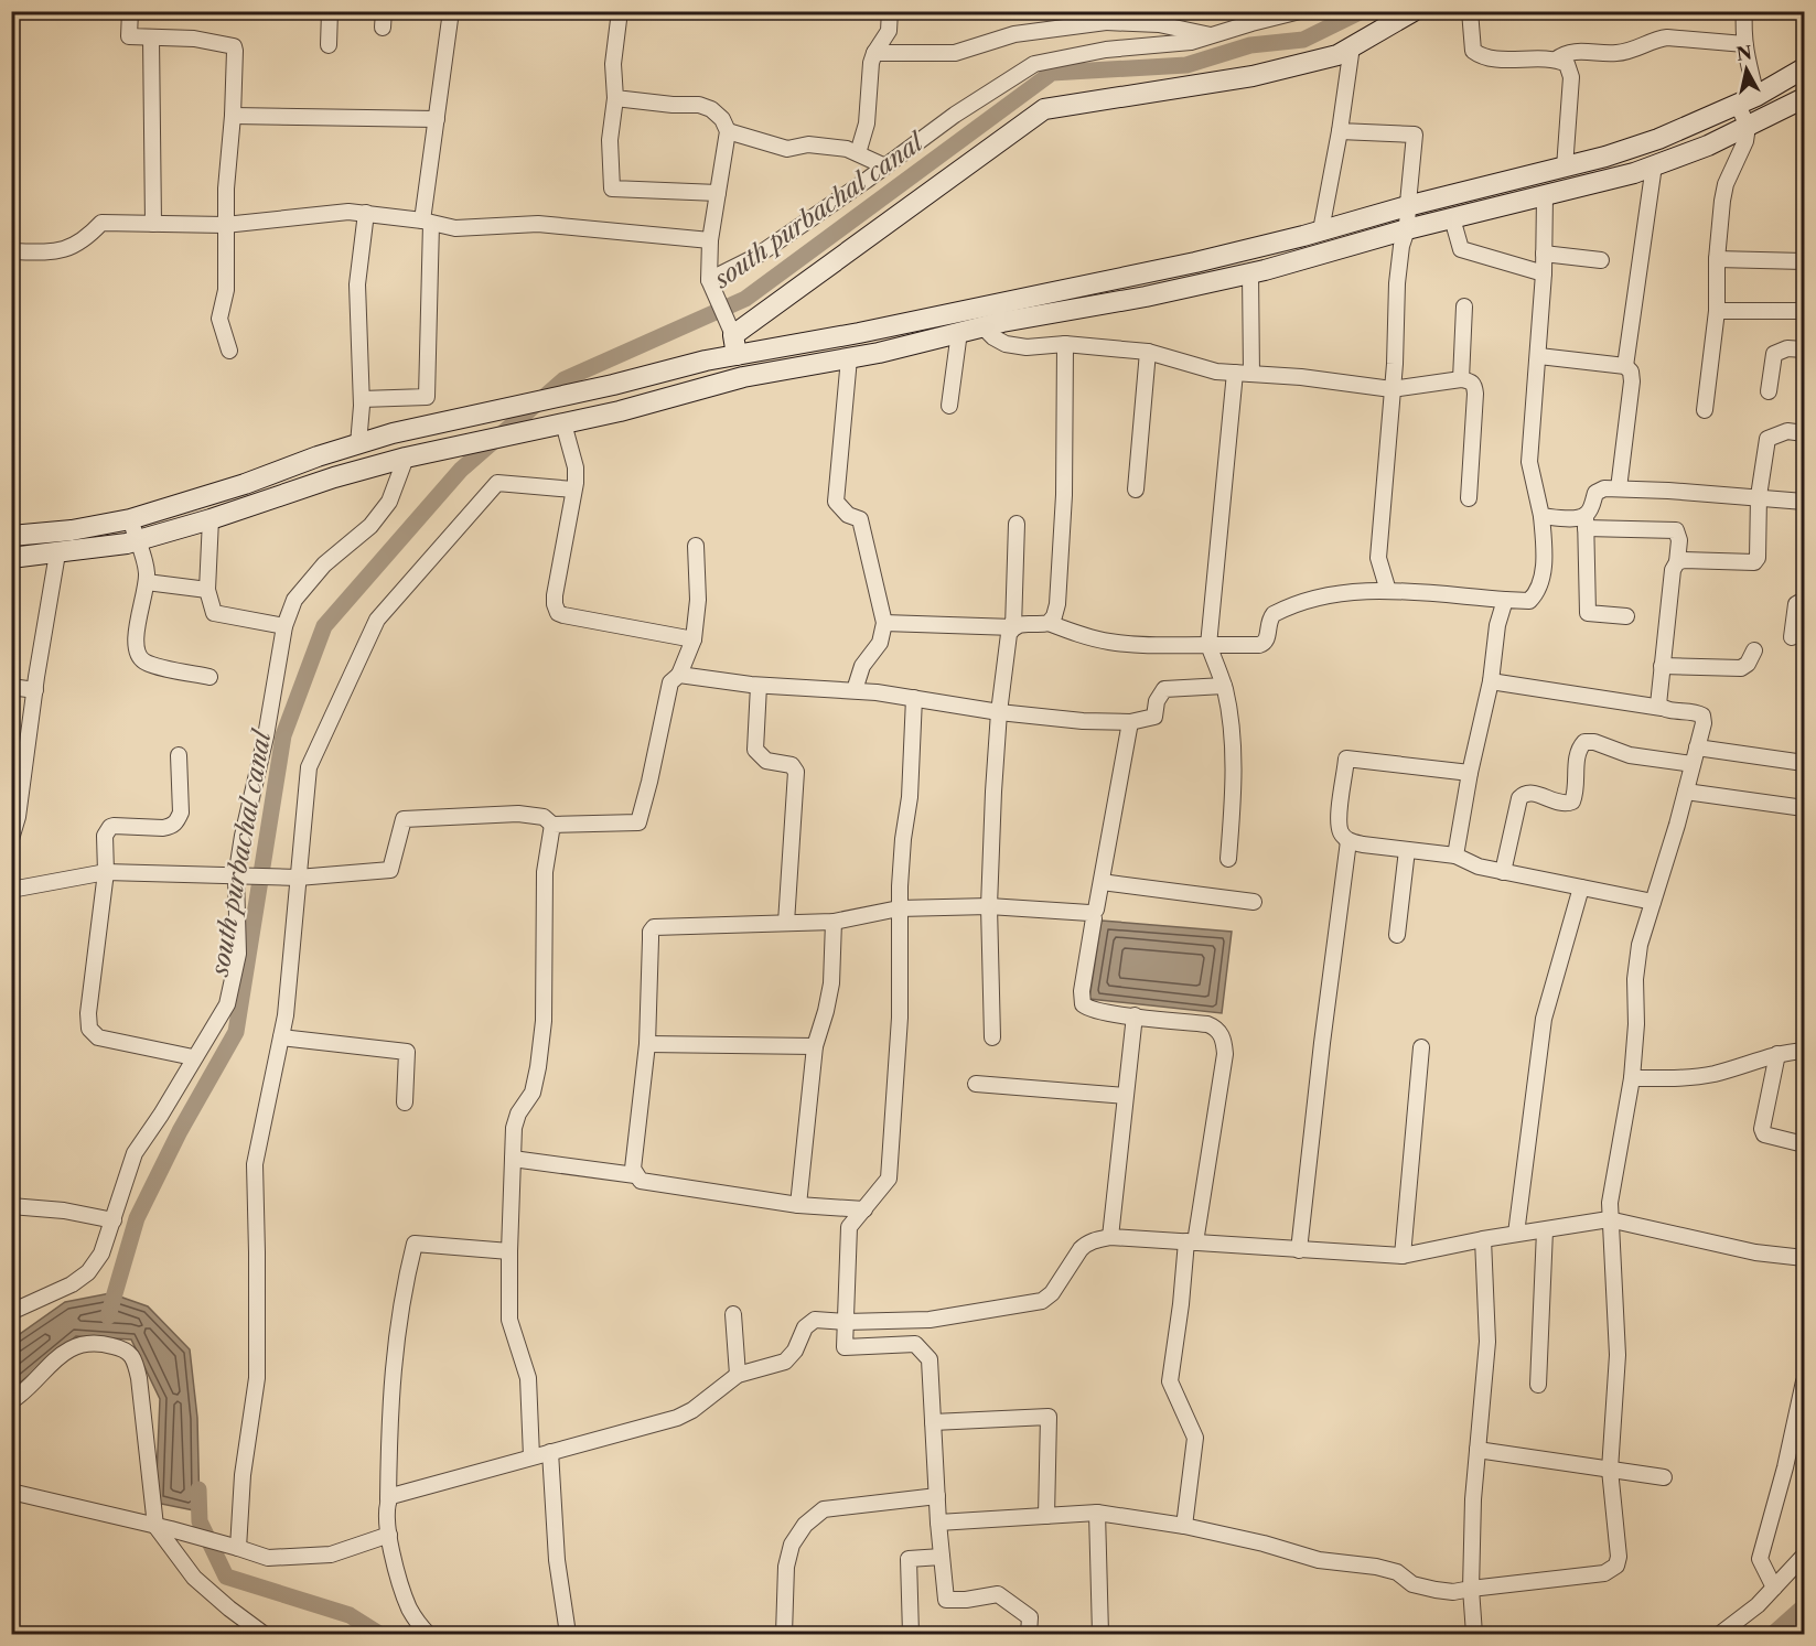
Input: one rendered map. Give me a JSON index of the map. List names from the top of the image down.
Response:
{
  "water": ["south purbachal canal"],
  "north": "top"
}
